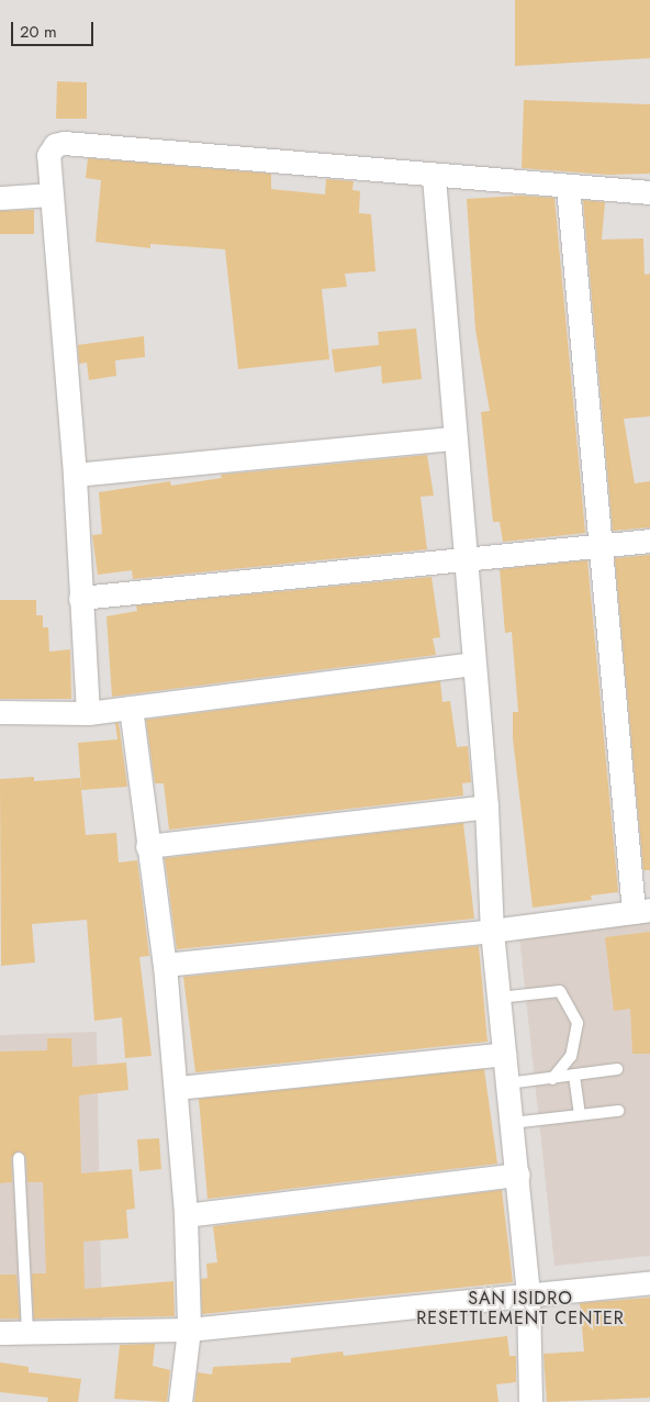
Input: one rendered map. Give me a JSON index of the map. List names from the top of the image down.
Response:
{
  "districts": ["SAN ISIDRO RESETTLEMENT CENTER"],
  "scale_bar": "20 m"
}
